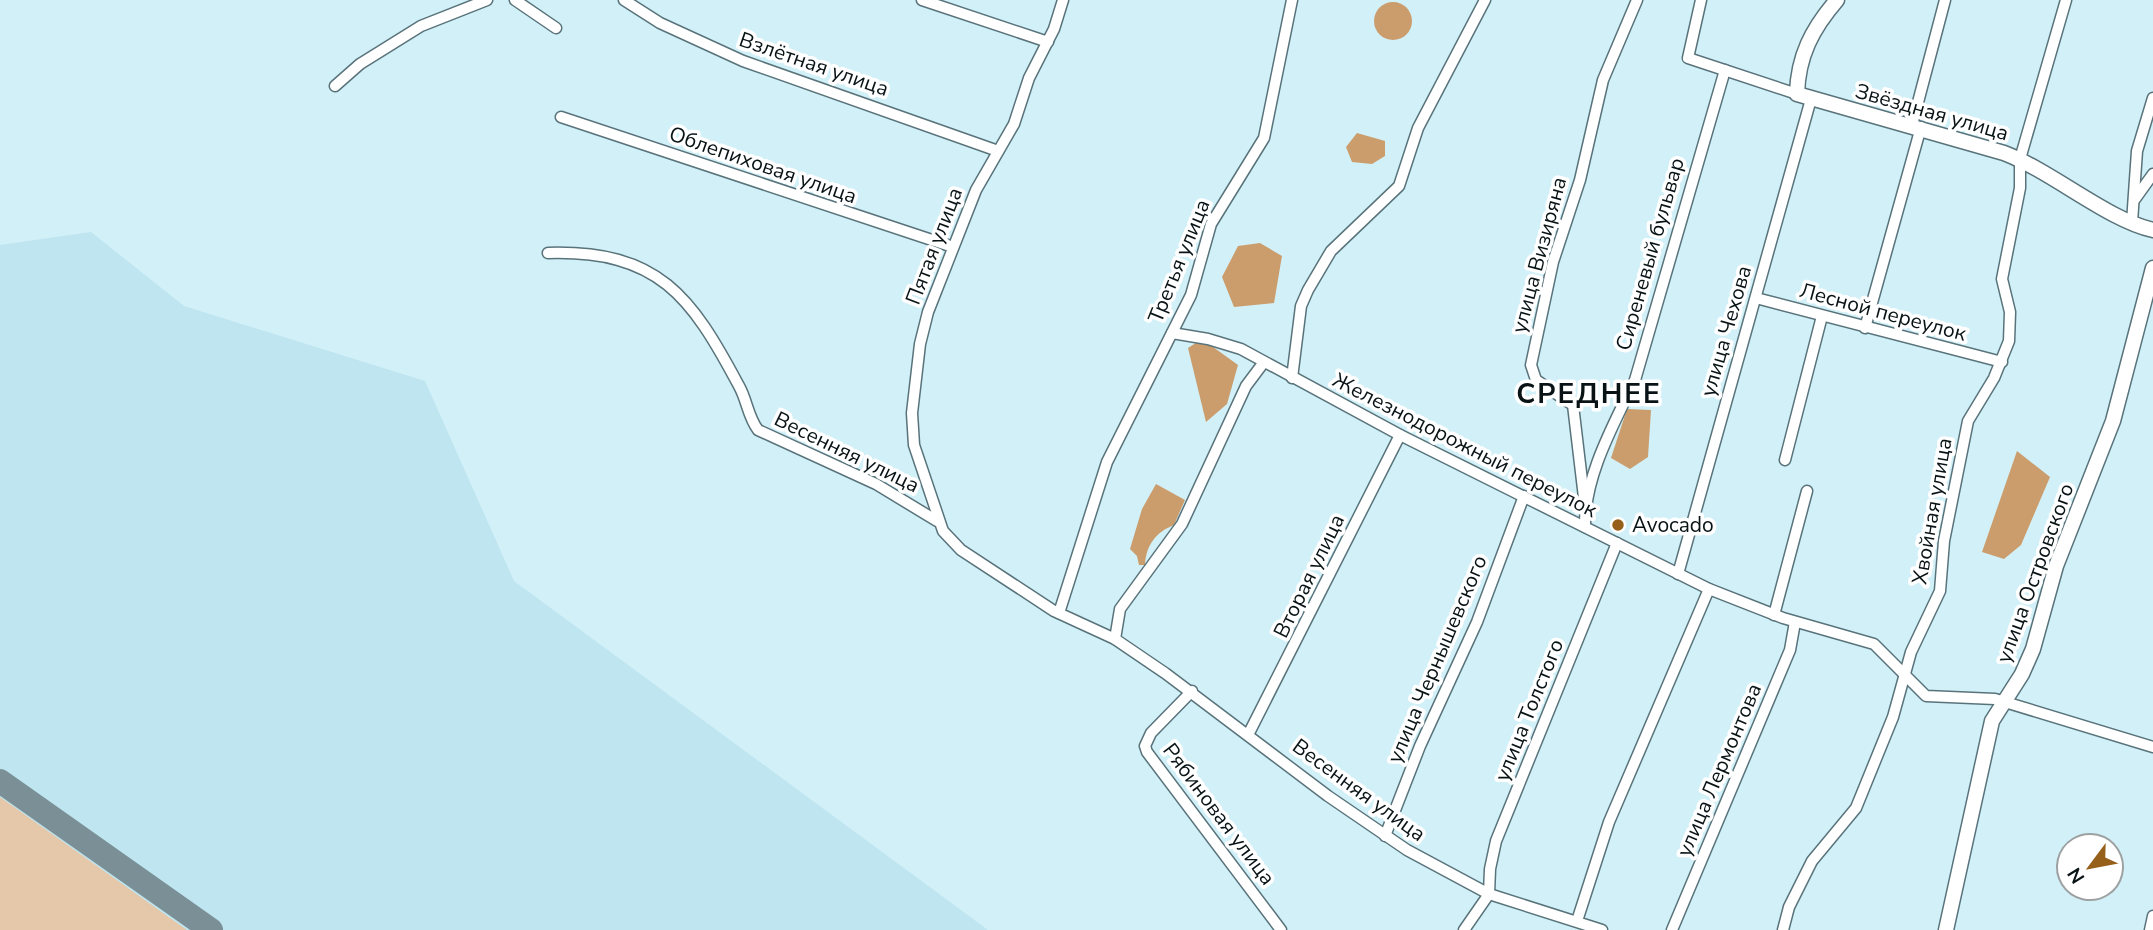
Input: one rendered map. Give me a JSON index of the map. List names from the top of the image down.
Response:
{
  "streets": {
    "street": [
      "Взлётная улица",
      "Звёздная улица",
      "Облепиховая улица",
      "Пятая улица",
      "Сиреневый бульвар",
      "улица Визиряна",
      "Третья улица",
      "Лесной переулок",
      "улица Чехова",
      "Железнодорожный переулок",
      "Весенняя улица",
      "Хвойная улица",
      "улица Островского",
      "Вторая улица",
      "улица Чернышевского",
      "улица Толстого",
      "улица Лермонтова",
      "Рябиновая улица"
    ]
  },
  "crossings": [
    ["Взлётная улица", "Пятая улица"],
    ["Звёздная улица", "Сиреневый бульвар"],
    ["Звёздная улица", "улица Чехова"],
    ["Звёздная улица", "Хвойная улица"],
    ["Облепиховая улица", "Пятая улица"],
    ["Пятая улица", "Весенняя улица"],
    ["Сиреневый бульвар", "улица Визиряна"],
    ["Сиреневый бульвар", "Железнодорожный переулок"],
    ["Третья улица", "Железнодорожный переулок"],
    ["Третья улица", "Весенняя улица"],
    ["Лесной переулок", "улица Чехова"],
    ["Лесной переулок", "Хвойная улица"],
    ["улица Чехова", "Железнодорожный переулок"],
    ["Железнодорожный переулок", "Хвойная улица"],
    ["Железнодорожный переулок", "улица Островского"],
    ["Железнодорожный переулок", "Вторая улица"],
    ["Железнодорожный переулок", "улица Чернышевского"],
    ["Железнодорожный переулок", "улица Толстого"],
    ["Железнодорожный переулок", "улица Лермонтова"],
    ["Весенняя улица", "Вторая улица"],
    ["Весенняя улица", "улица Чернышевского"],
    ["Весенняя улица", "улица Толстого"],
    ["Весенняя улица", "Рябиновая улица"]
  ],
  "districts": ["СРЕДНЕЕ"],
  "places": ["Avocado"],
  "north": "bottom left"
}
